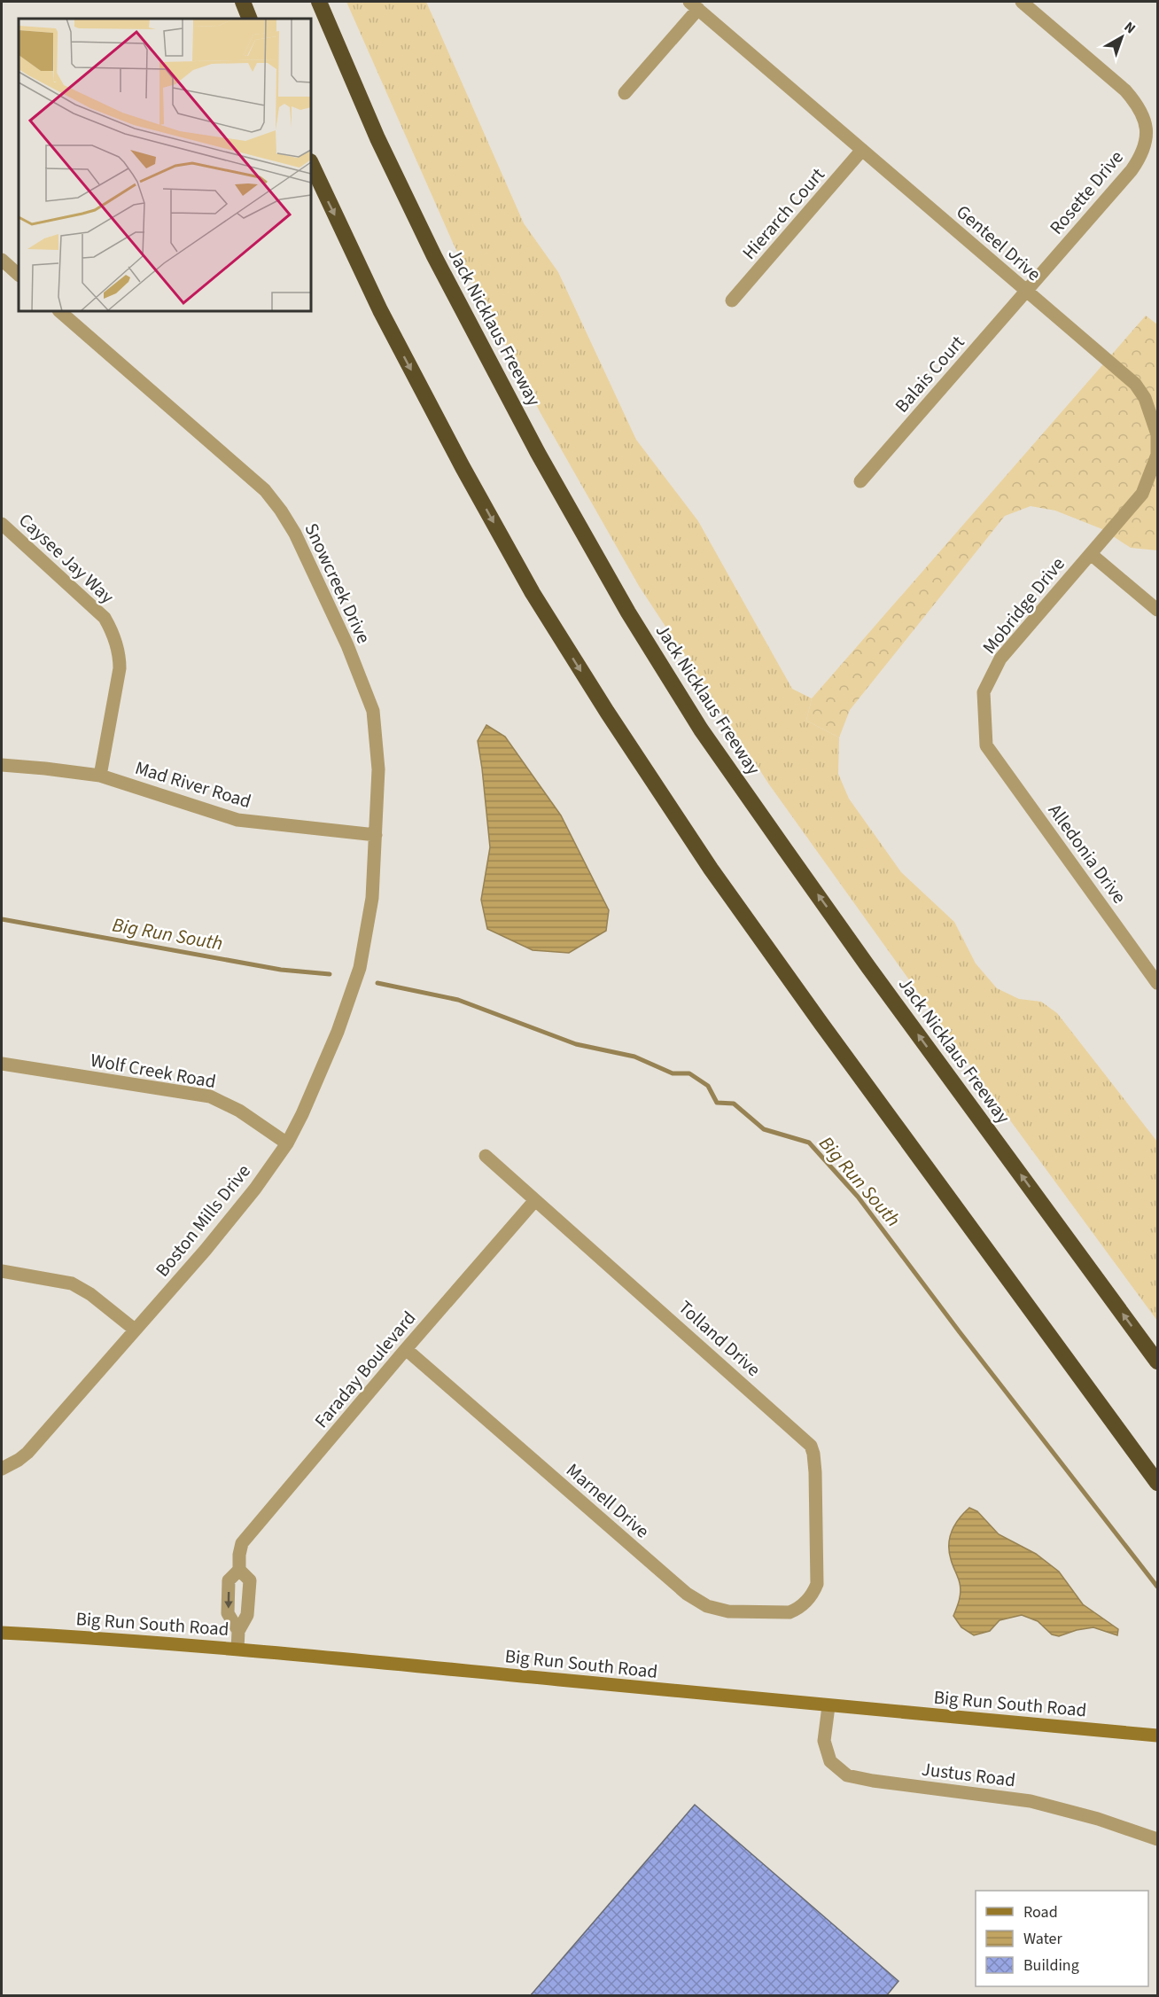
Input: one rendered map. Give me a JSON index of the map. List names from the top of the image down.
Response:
{
  "streets": {
    "highway": ["Jack Nicklaus Freeway"],
    "street": [
      "Rosette Drive",
      "Hierarch Court",
      "Genteel Drive",
      "Balais Court",
      "Caysee Jay Way",
      "Snowcreek Drive",
      "Mobridge Drive",
      "Mad River Road",
      "Alledonia Drive",
      "Wolf Creek Road",
      "Boston Mills Drive",
      "Tolland Drive",
      "Faraday Boulevard",
      "Marnell Drive",
      "Big Run South Road",
      "Justus Road"
    ]
  },
  "crossings": [
    ["Rosette Drive", "Genteel Drive"],
    ["Rosette Drive", "Balais Court"],
    ["Hierarch Court", "Genteel Drive"],
    ["Genteel Drive", "Balais Court"],
    ["Genteel Drive", "Mobridge Drive"],
    ["Caysee Jay Way", "Mad River Road"],
    ["Snowcreek Drive", "Mad River Road"],
    ["Snowcreek Drive", "Boston Mills Drive"],
    ["Mobridge Drive", "Alledonia Drive"],
    ["Wolf Creek Road", "Boston Mills Drive"],
    ["Tolland Drive", "Faraday Boulevard"],
    ["Tolland Drive", "Marnell Drive"],
    ["Faraday Boulevard", "Marnell Drive"],
    ["Faraday Boulevard", "Big Run South Road"],
    ["Big Run South Road", "Justus Road"]
  ],
  "water": ["Big Run South"],
  "legend": ["Road", "Water", "Building"],
  "north": "top right"
}
